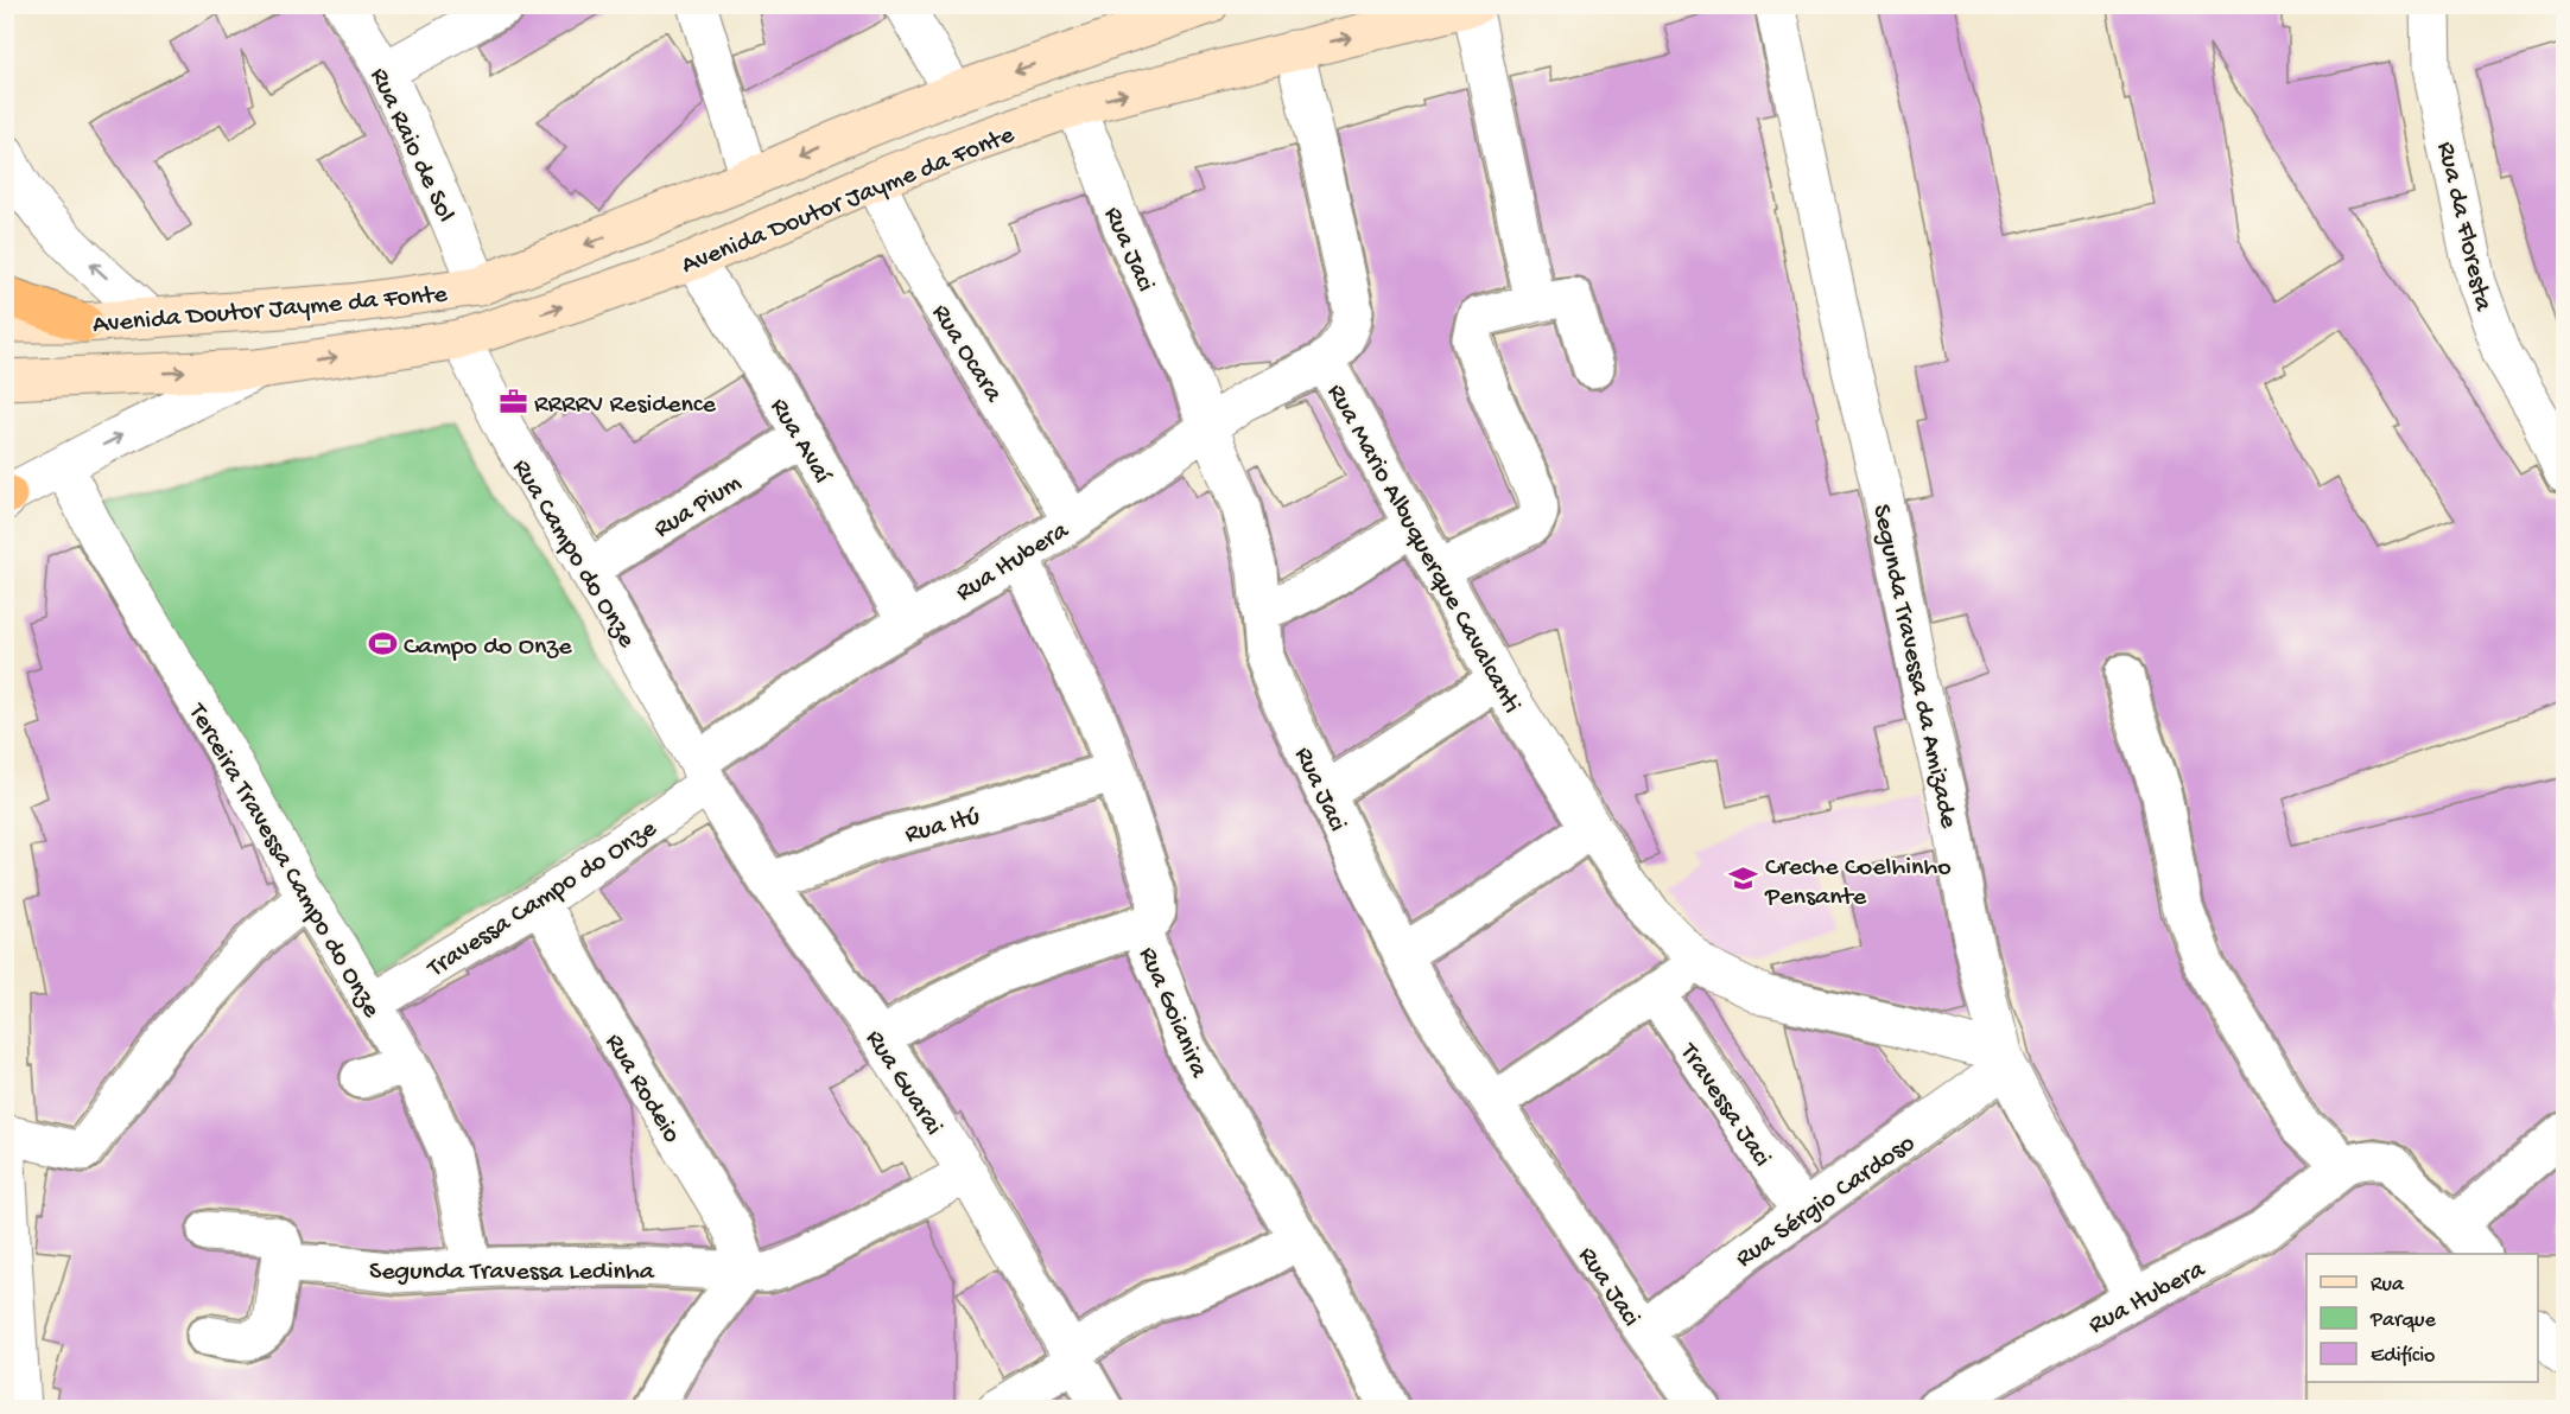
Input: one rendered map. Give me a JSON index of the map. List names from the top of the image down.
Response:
{
  "streets": {
    "main road": ["Avenida Doutor Jayme da Fonte"],
    "street": [
      "Rua Raio de Sol",
      "Rua da Floresta",
      "Rua Jaci",
      "Rua Ocara",
      "Rua Avaí",
      "Rua Pium",
      "Rua Mario Albuquerque Cavalcanti",
      "Rua Campo do Onze",
      "Rua Itubera",
      "Segunda Travessa da Amizade",
      "Rua Itú",
      "Terceira Travessa Campo do Onze",
      "Travessa Campo do Onze",
      "Rua Goianira",
      "Rua Guarai",
      "Rua Rodeio",
      "Travessa Jaci",
      "Rua Sérgio Cardoso",
      "Segunda Travessa Ledinha"
    ]
  },
  "crossings": [
    ["Rua Raio de Sol", "Avenida Doutor Jayme da Fonte"],
    ["Avenida Doutor Jayme da Fonte", "Rua Jaci"],
    ["Avenida Doutor Jayme da Fonte", "Rua Ocara"],
    ["Avenida Doutor Jayme da Fonte", "Rua Avaí"],
    ["Avenida Doutor Jayme da Fonte", "Rua Mario Albuquerque Cavalcanti"],
    ["Avenida Doutor Jayme da Fonte", "Rua Campo do Onze"],
    ["Avenida Doutor Jayme da Fonte", "Terceira Travessa Campo do Onze"],
    ["Rua Jaci", "Rua Itubera"],
    ["Rua Jaci", "Rua Sérgio Cardoso"],
    ["Rua Ocara", "Rua Itubera"],
    ["Rua Avaí", "Rua Pium"],
    ["Rua Avaí", "Rua Itubera"],
    ["Rua Pium", "Rua Campo do Onze"],
    ["Rua Mario Albuquerque Cavalcanti", "Rua Itubera"],
    ["Rua Campo do Onze", "Rua Itubera"],
    ["Rua Campo do Onze", "Travessa Campo do Onze"],
    ["Rua Campo do Onze", "Rua Guarai"],
    ["Rua Itubera", "Segunda Travessa da Amizade"],
    ["Rua Itubera", "Travessa Campo do Onze"],
    ["Rua Itubera", "Rua Goianira"],
    ["Rua Itubera", "Rua Guarai"],
    ["Segunda Travessa da Amizade", "Rua Sérgio Cardoso"],
    ["Rua Itú", "Rua Goianira"],
    ["Rua Itú", "Rua Guarai"],
    ["Terceira Travessa Campo do Onze", "Travessa Campo do Onze"],
    ["Terceira Travessa Campo do Onze", "Segunda Travessa Ledinha"],
    ["Travessa Campo do Onze", "Rua Guarai"],
    ["Travessa Campo do Onze", "Rua Rodeio"],
    ["Rua Guarai", "Segunda Travessa Ledinha"],
    ["Rua Rodeio", "Segunda Travessa Ledinha"],
    ["Travessa Jaci", "Rua Sérgio Cardoso"]
  ],
  "places": {
    "office": ["RRRRV Residence"],
    "sports": ["Campo do Onze"],
    "school or university": ["Creche Coelhinho Pensante"]
  },
  "legend": ["Rua", "Parque", "Edifício"]
}
